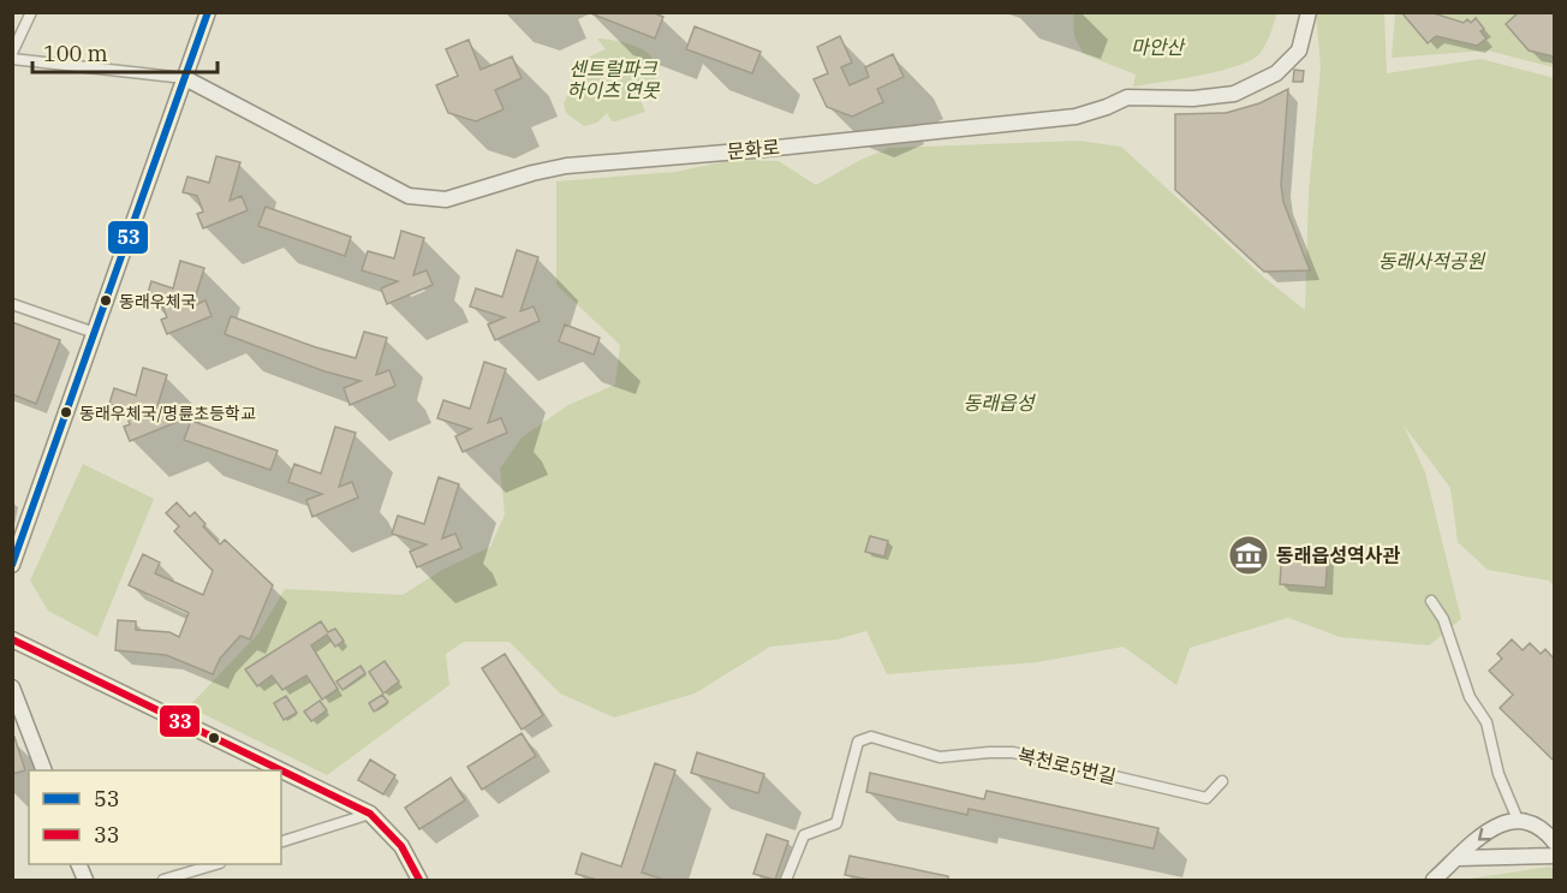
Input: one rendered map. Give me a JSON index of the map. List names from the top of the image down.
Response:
{
  "streets": {
    "street": ["문화로", "복천로5번길"]
  },
  "parks": [
    "마안산",
    "센트럴파크 하이츠 연못",
    "동래사적공원",
    "동래읍성"
  ],
  "places": {
    "other": ["동래우체국", "동래우체국/명륜초등학교"],
    "museum": ["동래읍성역사관"]
  },
  "lines": ["transit line 53", "transit line 33"],
  "legend": ["53", "33"],
  "scale_bar": "100 m"
}
